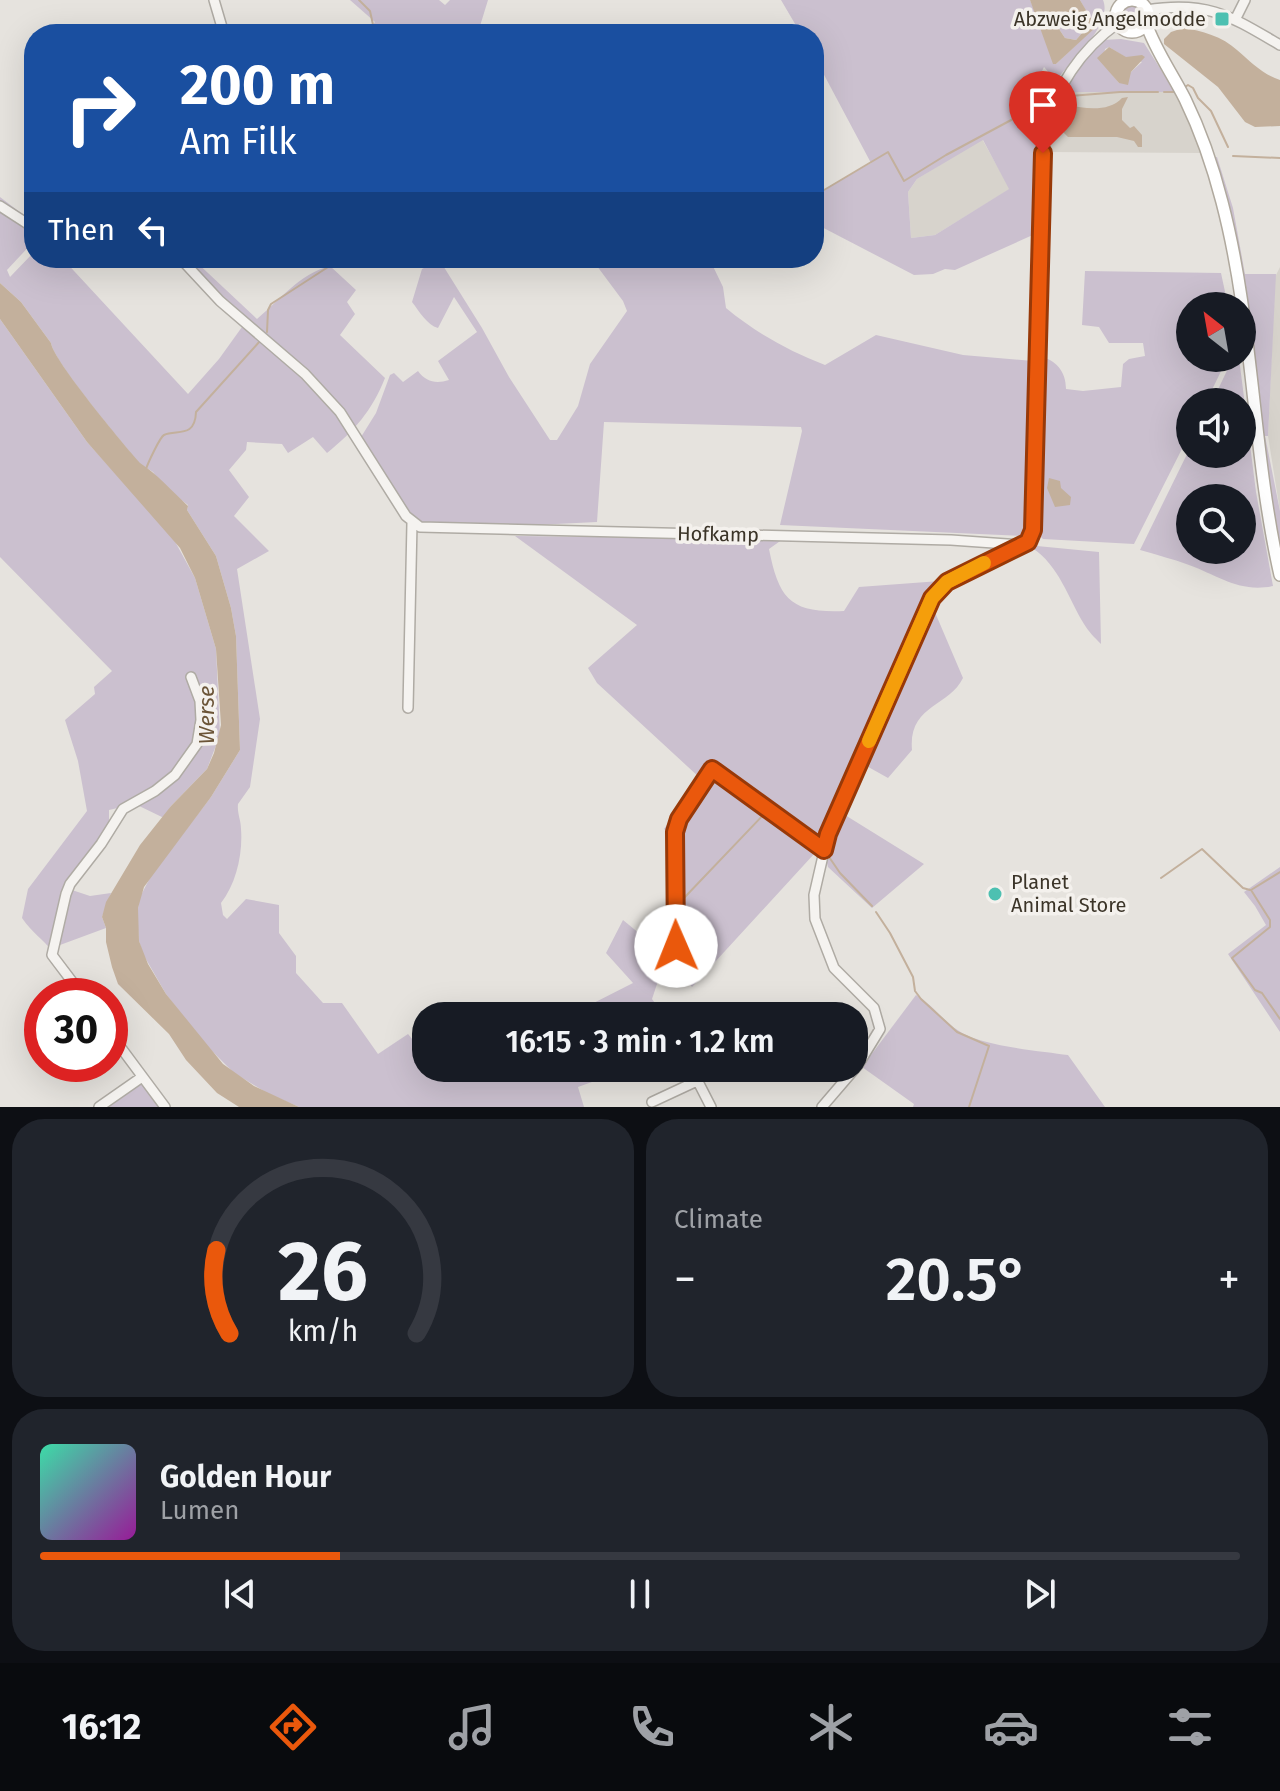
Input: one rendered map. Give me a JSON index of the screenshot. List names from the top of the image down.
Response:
{
  "streets": {
    "street": ["Hofkamp"]
  },
  "water": ["Werse"],
  "places": {
    "transit": ["Abzweig Angelmodde"],
    "other": ["Planet Animal Store"]
  },
  "north": "top left",
  "page": {
    "turn": ["200 m", "Am Filk"],
    "then": "Then",
    "limit": "30",
    "trip": "16:15 · 3 min · 1.2 km",
    "tile": "Climate",
    "heat": ["−", "20.5°", "+"],
    "song": ["Golden Hour", "Lumen"],
    "tabs": "16:12",
    "gauge": ["26", "km/h"]
  }
}
